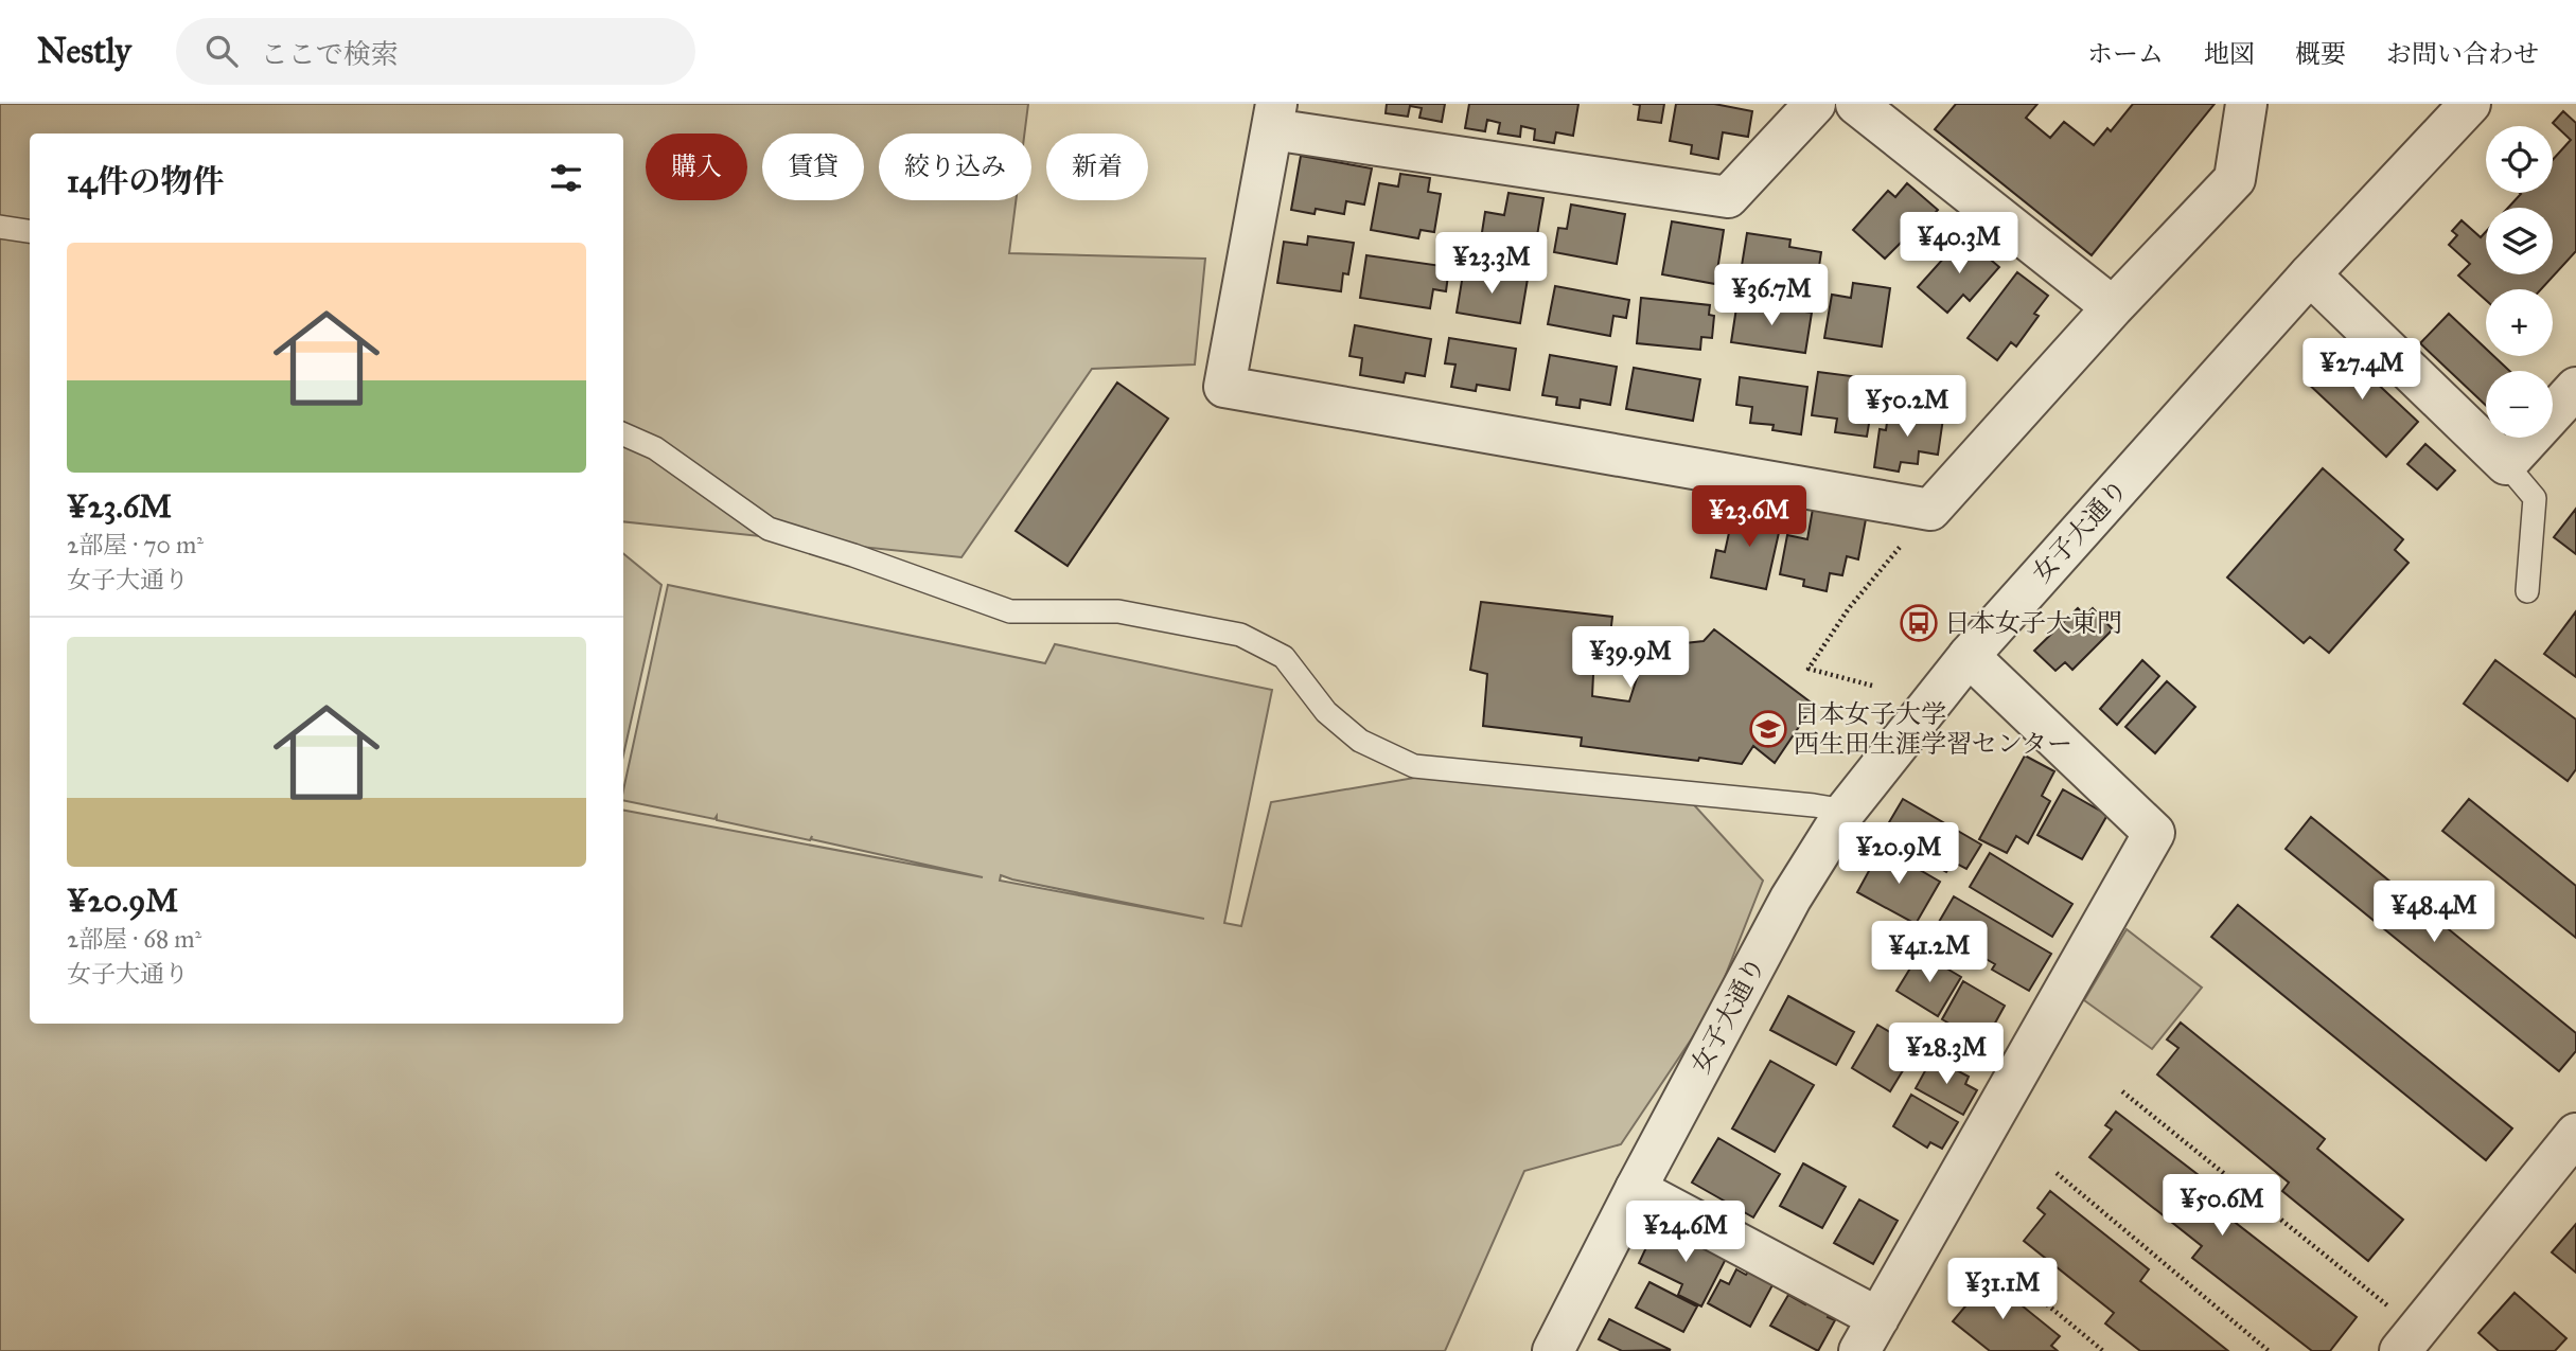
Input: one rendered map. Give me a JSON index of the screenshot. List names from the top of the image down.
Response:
{
  "streets": {
    "street": ["女子大通り"]
  },
  "places": {
    "bus stop": ["日本女子大東門"],
    "school or university": ["日本女子大学 西生田生涯学習センター"]
  },
  "page": {
    "header": "Nestly",
    "search": "ここで検索",
    "nav": [
      "ホーム",
      "地図",
      "概要",
      "お問い合わせ"
    ],
    "map_buttons": ["+", "−"],
    "chip": [
      "購入",
      "賃貸",
      "絞り込み",
      "新着"
    ],
    "heading": "14件の物件",
    "price": [
      "¥40.3M",
      "¥23.3M",
      "¥36.7M",
      "¥27.4M",
      "¥50.2M",
      "¥23.6M",
      "¥39.9M",
      "¥20.9M",
      "¥48.4M",
      "¥41.2M",
      "¥28.3M",
      "¥50.6M",
      "¥24.6M",
      "¥31.1M"
    ],
    "list": [
      {
        "name": "¥23.6M",
        "note": "2部屋 · 70 m² · 女子大通り"
      },
      {
        "name": "¥20.9M",
        "note": "2部屋 · 68 m² · 女子大通り"
      }
    ]
  }
}
